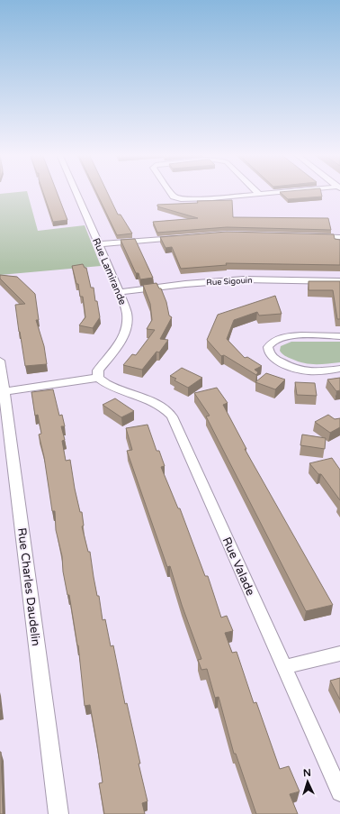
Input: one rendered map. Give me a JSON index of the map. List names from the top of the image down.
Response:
{
  "streets": {
    "street": [
      "Rue Lamirande",
      "Rue Sigouin",
      "Rue Valade",
      "Rue Charles Daudelin"
    ]
  },
  "crossings": [
    ["Rue Lamirande", "Rue Sigouin"],
    ["Rue Lamirande", "Rue Valade"]
  ],
  "north": "top"
}
